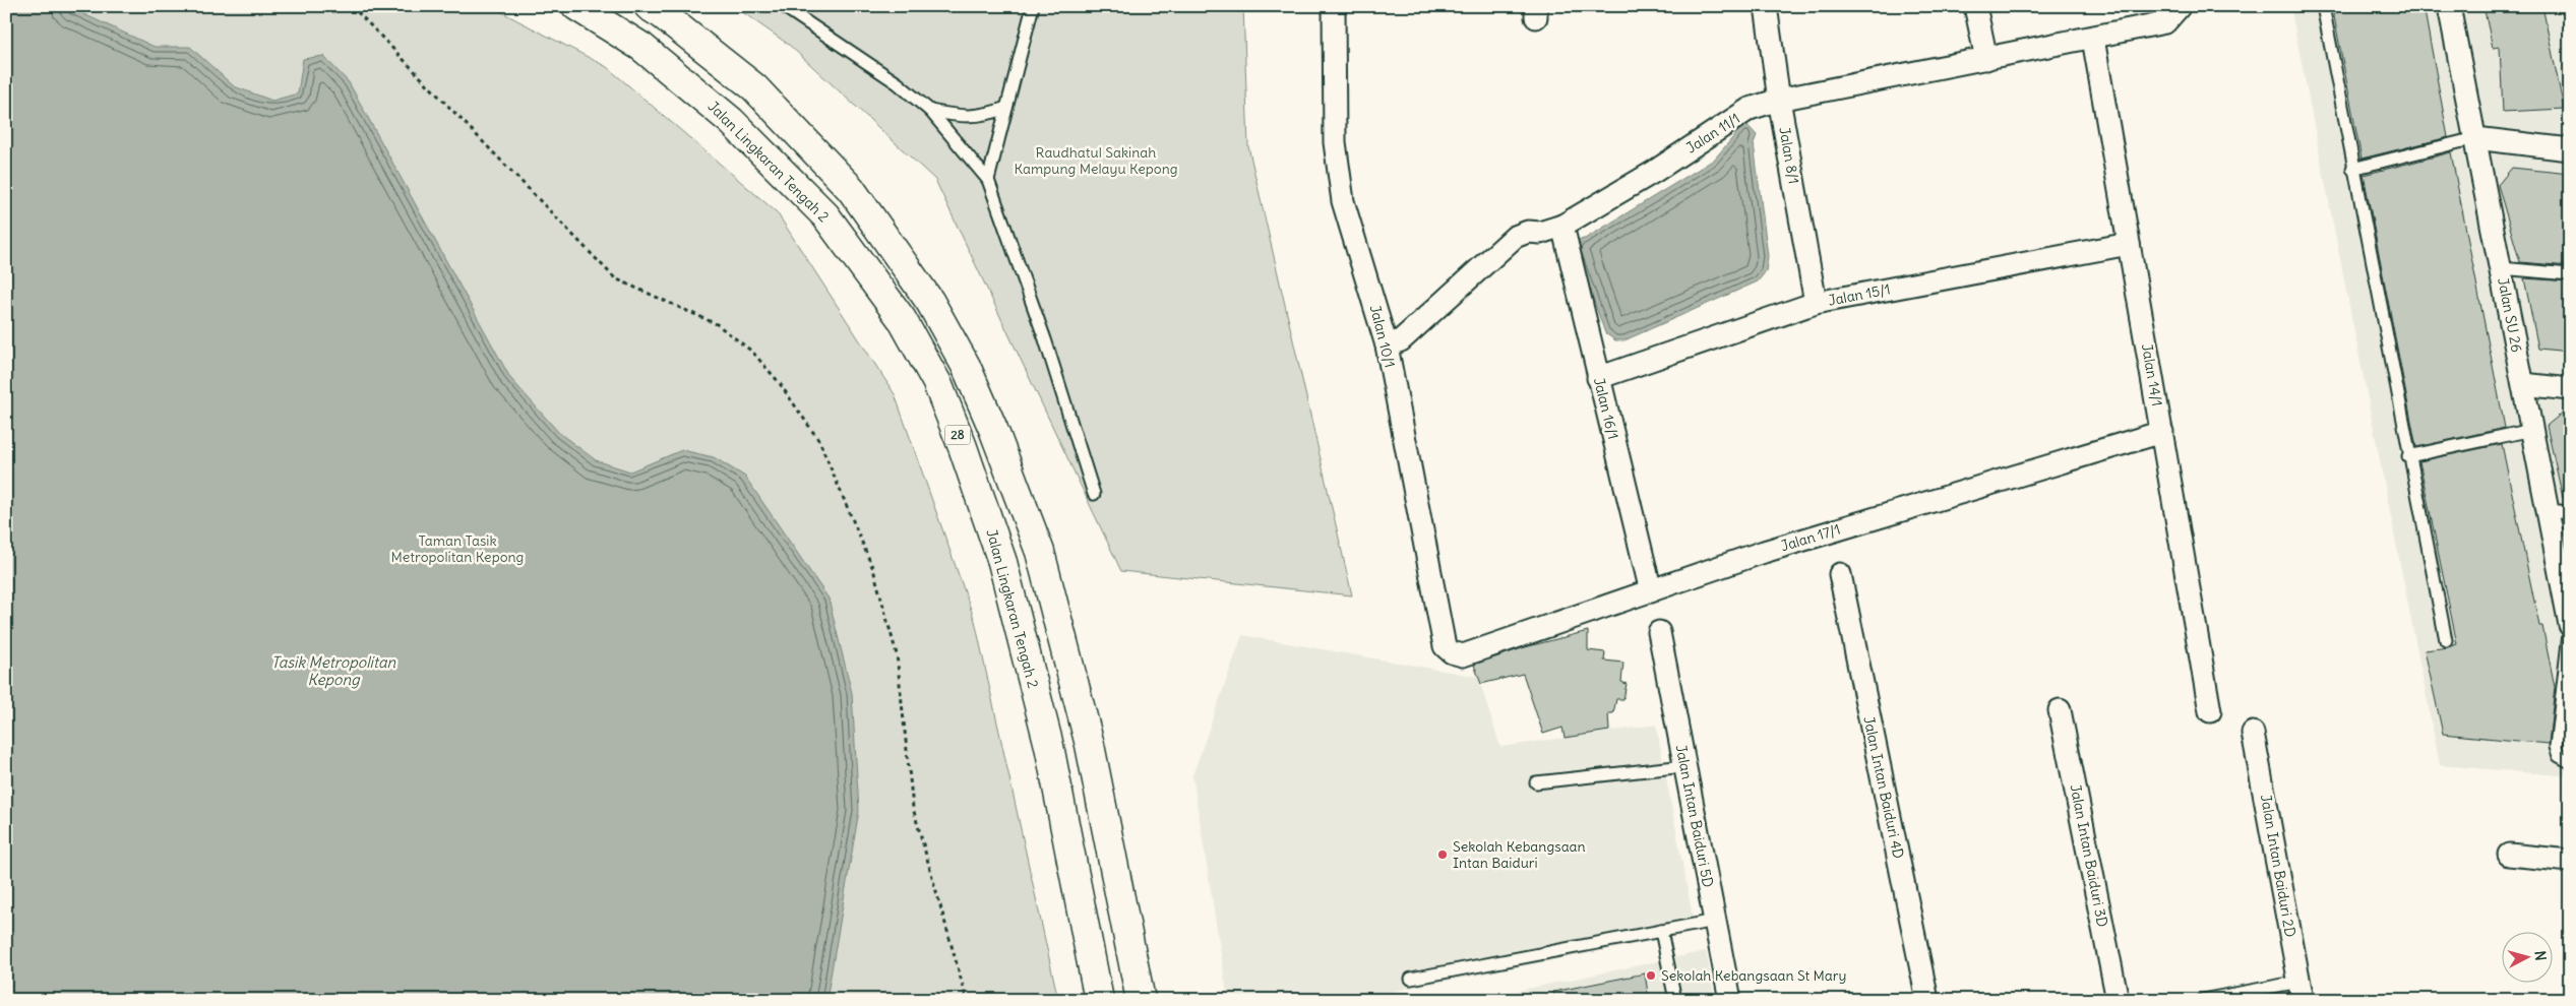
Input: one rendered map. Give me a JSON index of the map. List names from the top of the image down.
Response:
{
  "streets": {
    "highway": ["Jalan Lingkaran Tengah 2", "28"],
    "street": [
      "Jalan 11/1",
      "Jalan 8/1",
      "Jalan 15/1",
      "Jalan SU 26",
      "Jalan 10/1",
      "Jalan 14/1",
      "Jalan 16/1",
      "Jalan 17/1",
      "Jalan Intan Baiduri 4D",
      "Jalan Intan Baiduri 5D",
      "Jalan Intan Baiduri 3D",
      "Jalan Intan Baiduri 2D"
    ]
  },
  "crossings": [
    ["Jalan 11/1", "Jalan 8/1"],
    ["Jalan 11/1", "Jalan 10/1"],
    ["Jalan 11/1", "Jalan 14/1"],
    ["Jalan 11/1", "Jalan 16/1"],
    ["Jalan 8/1", "Jalan 15/1"],
    ["Jalan 15/1", "Jalan 14/1"],
    ["Jalan 15/1", "Jalan 16/1"],
    ["Jalan 10/1", "Jalan 17/1"],
    ["Jalan 14/1", "Jalan 17/1"],
    ["Jalan 16/1", "Jalan 17/1"]
  ],
  "water": ["Tasik Metropolitan Kepong"],
  "parks": ["Raudhatul Sakinah Kampung Melayu Kepong", "Taman Tasik Metropolitan Kepong"],
  "places": ["Sekolah Kebangsaan Intan Baiduri", "Sekolah Kebangsaan St Mary"],
  "north": "right"
}
